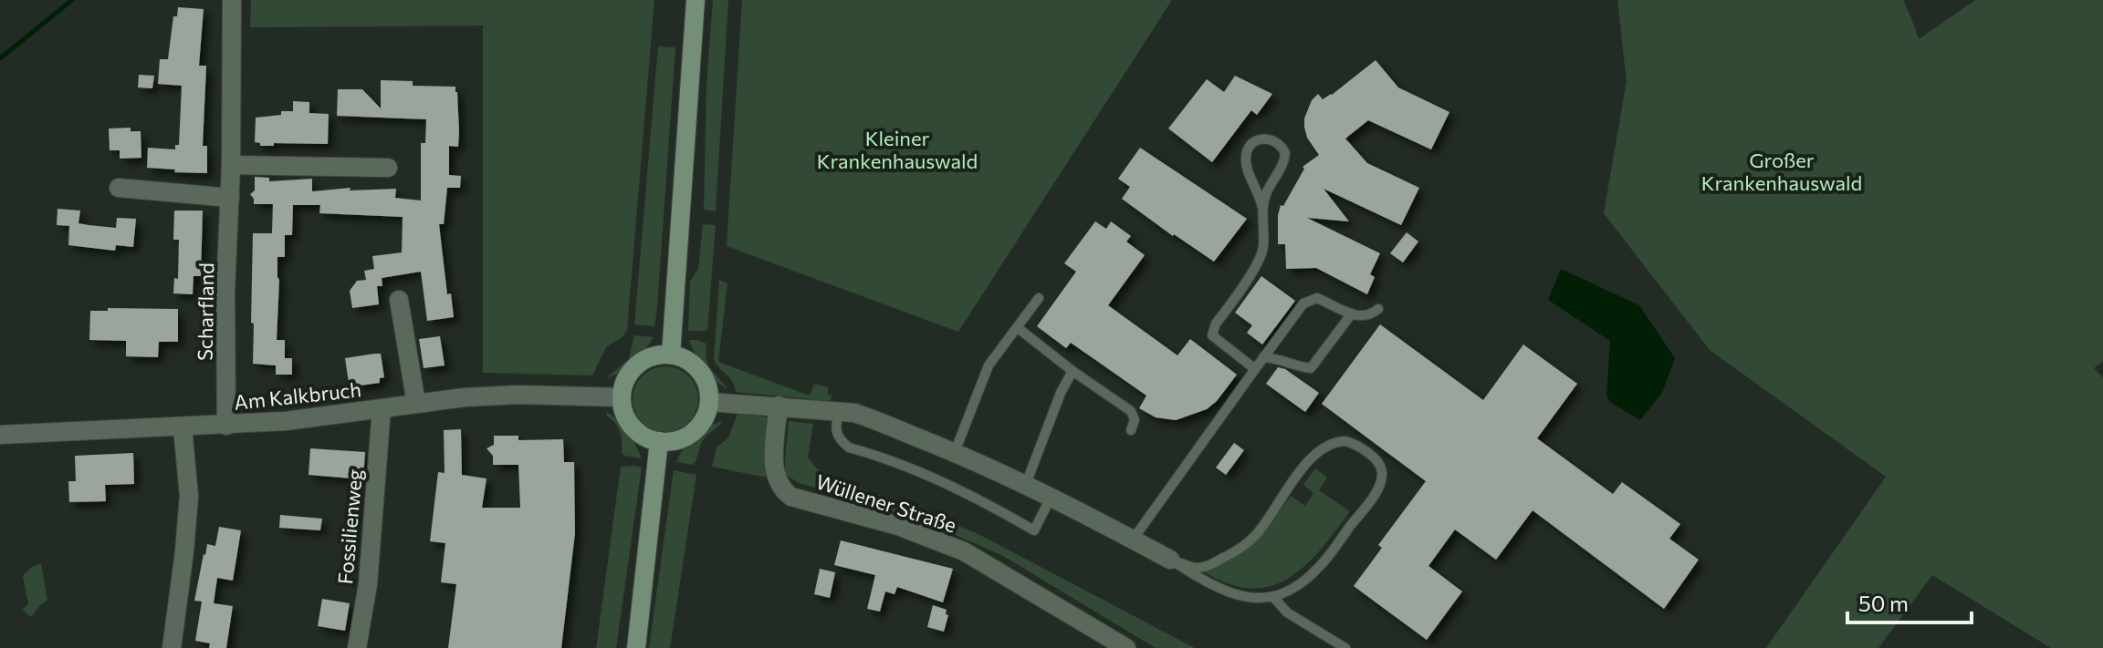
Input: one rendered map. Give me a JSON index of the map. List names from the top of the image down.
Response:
{
  "streets": {
    "street": [
      "Scharfland",
      "Am Kalkbruch",
      "Wüllener Straße",
      "Fossilienweg"
    ]
  },
  "crossings": [
    ["Scharfland", "Am Kalkbruch"],
    ["Am Kalkbruch", "Fossilienweg"]
  ],
  "parks": ["Kleiner Krankenhauswald", "Großer Krankenhauswald"],
  "scale_bar": "50 m"
}
